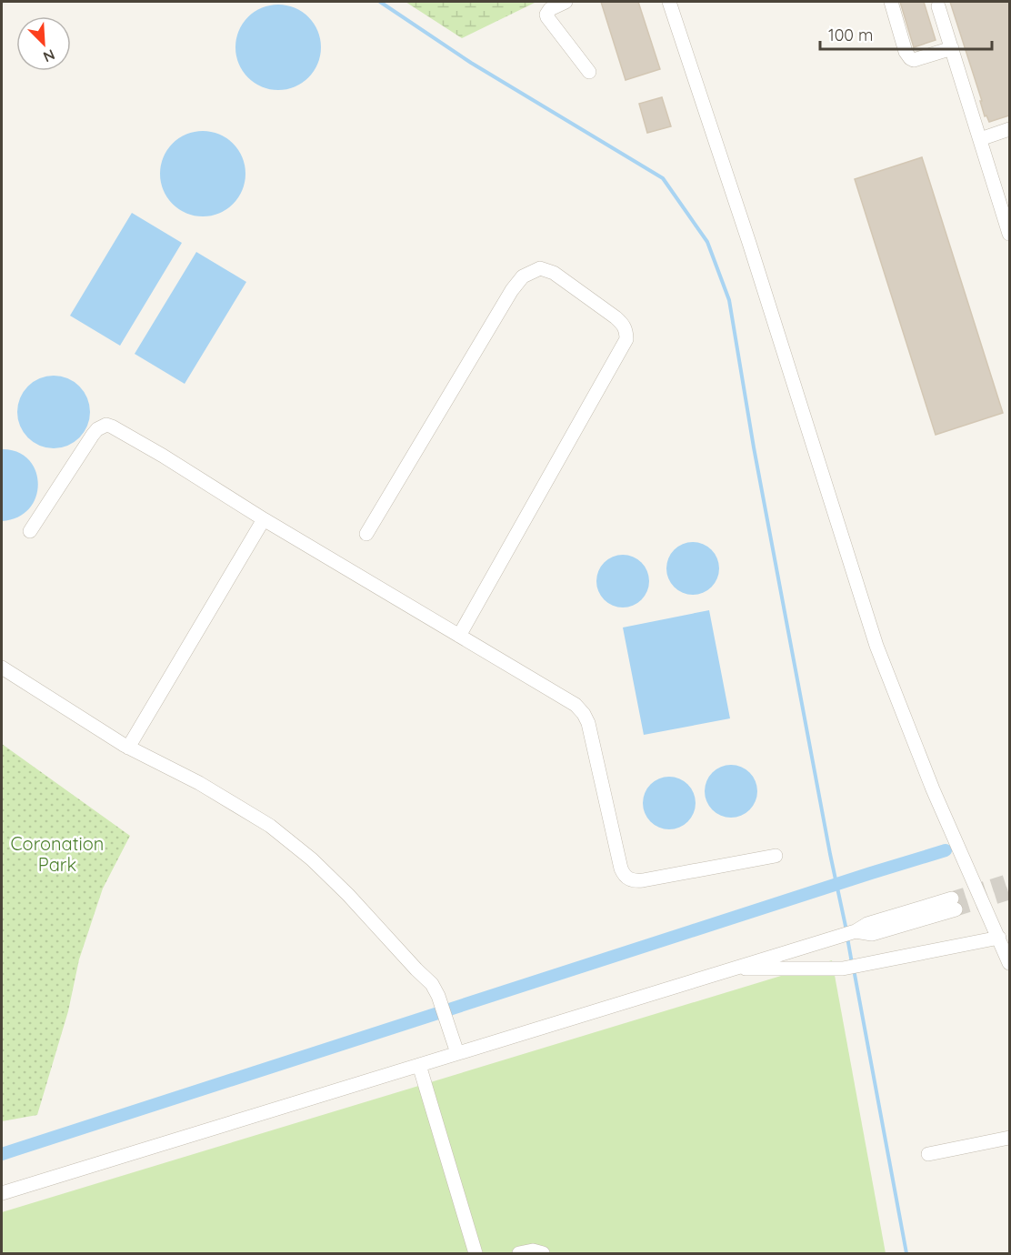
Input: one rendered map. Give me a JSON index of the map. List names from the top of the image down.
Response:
{
  "parks": ["Coronation Park"],
  "scale_bar": "100 m",
  "north": "bottom right"
}
